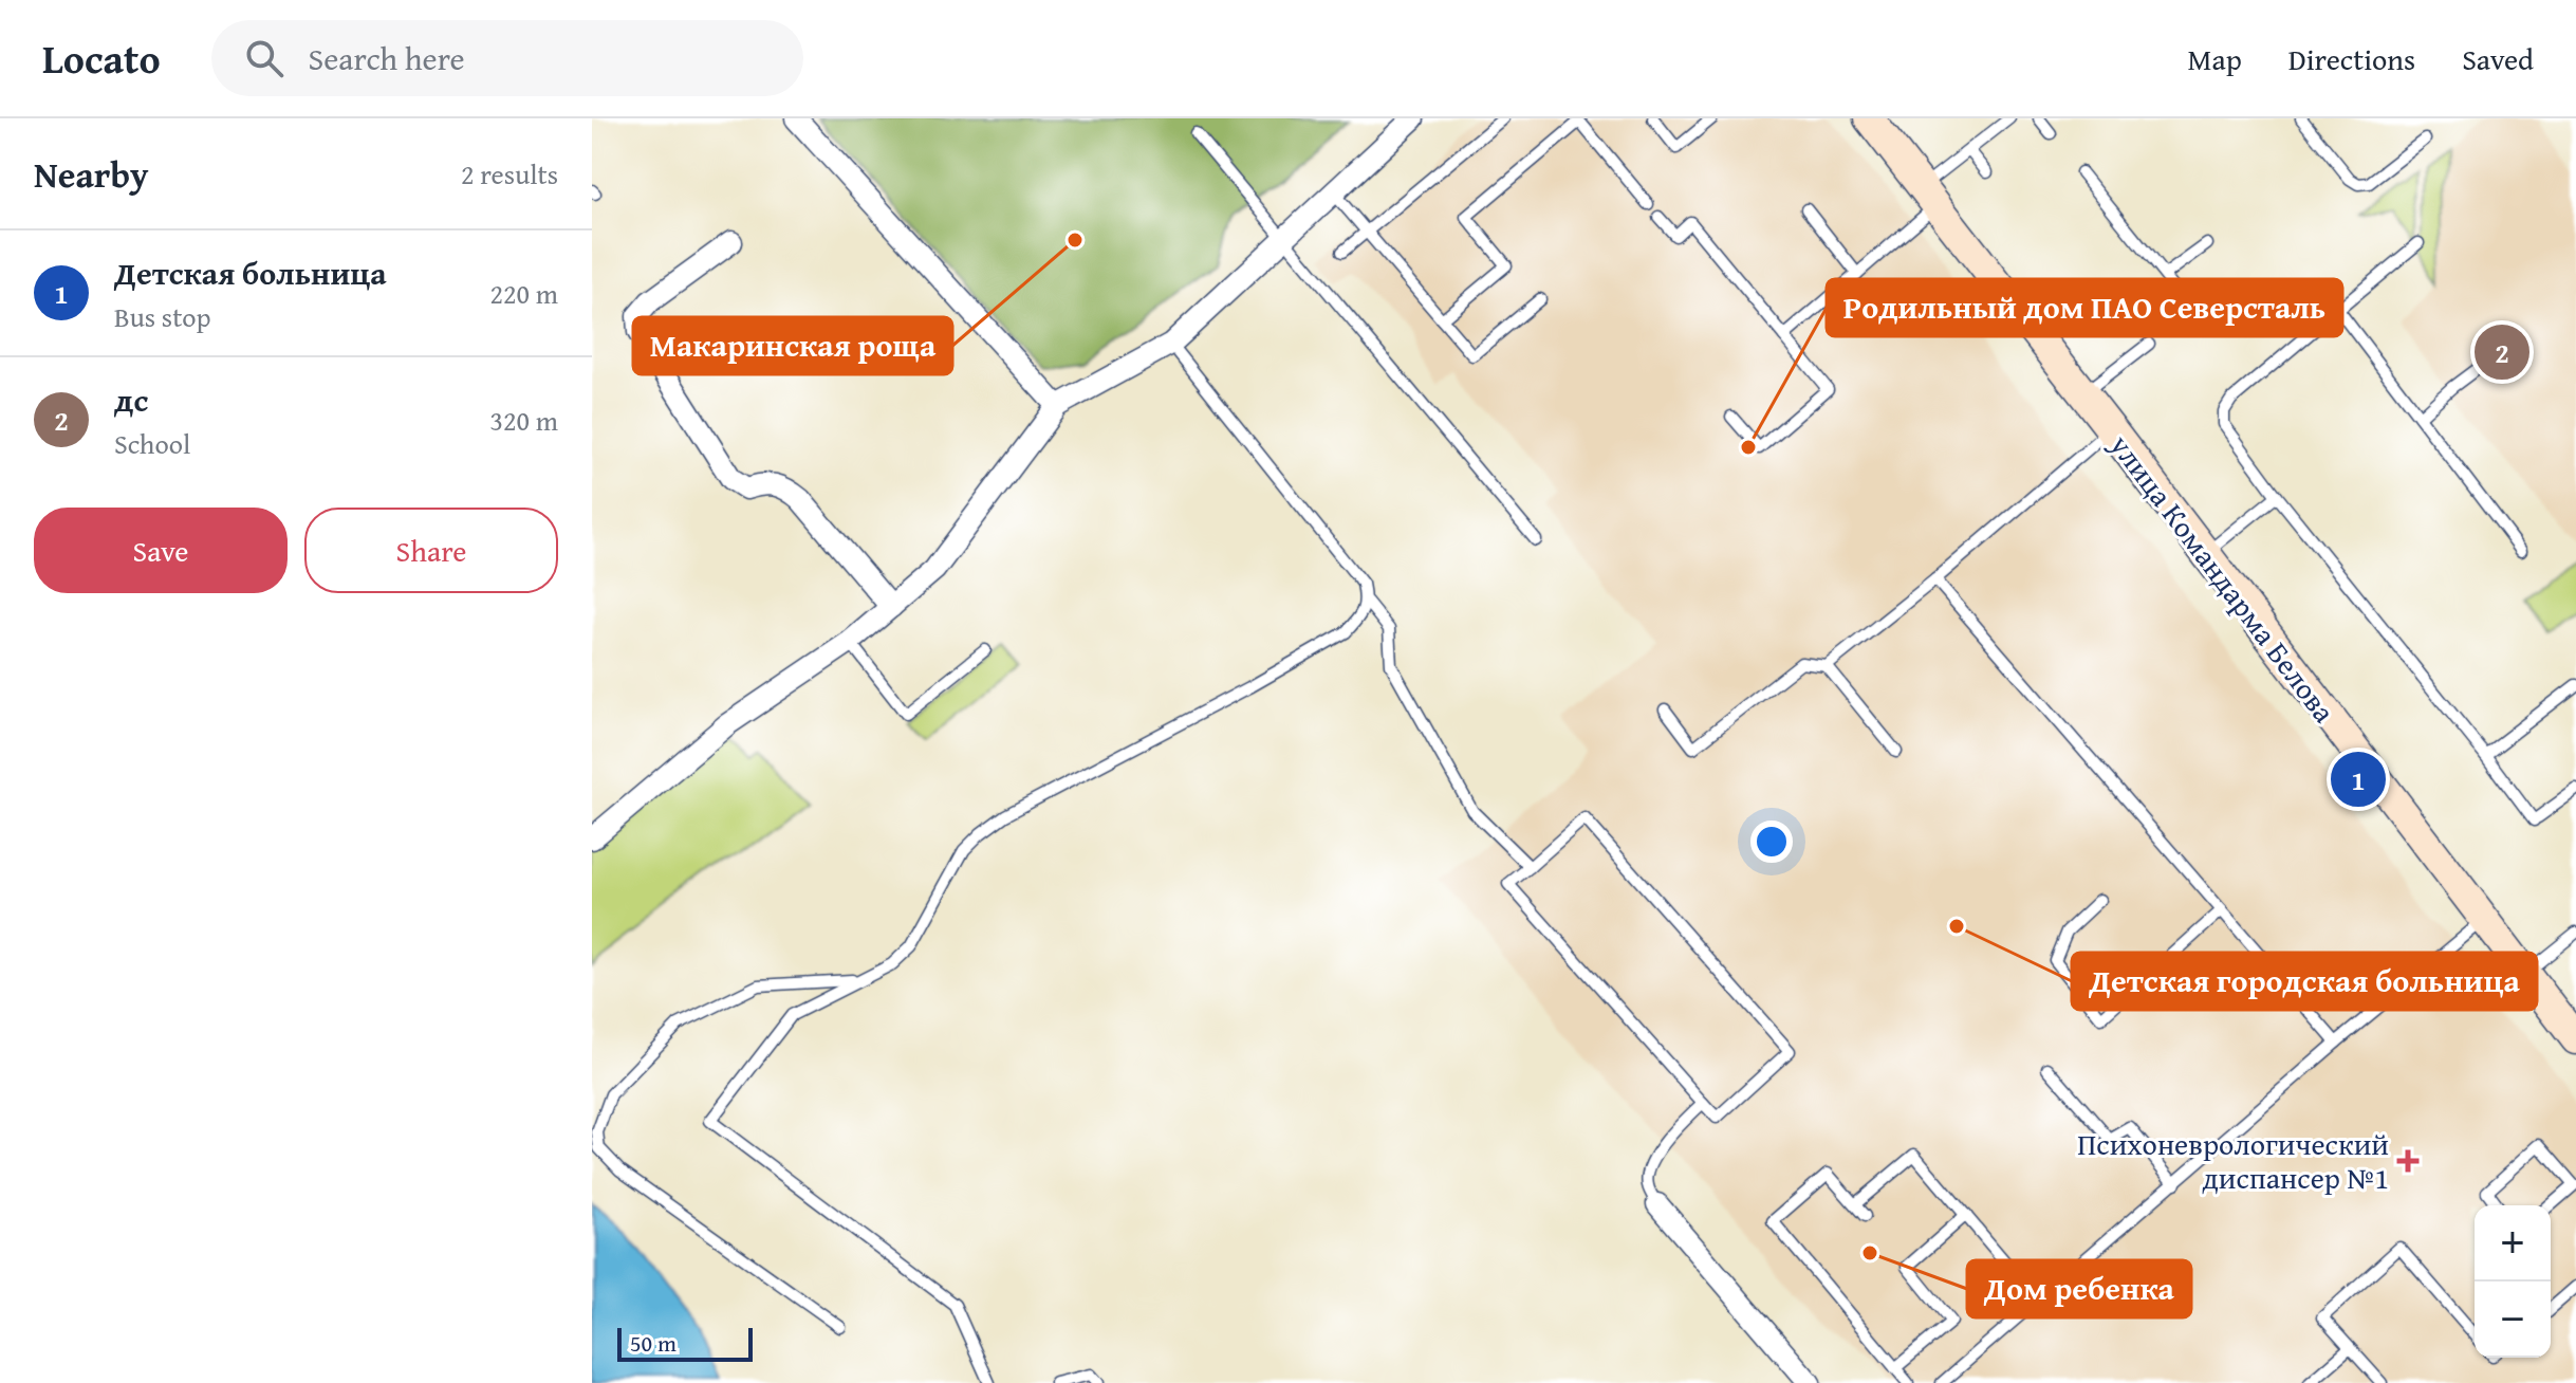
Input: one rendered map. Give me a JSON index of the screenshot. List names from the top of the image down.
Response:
{
  "streets": {
    "main road": ["улица Командарма Белова"]
  },
  "places": {
    "other": [
      "Макаринская роща",
      "Родильный дом ПАО Северсталь",
      "Детская городская больница",
      "Дом ребенка"
    ],
    "health": ["Психоневрологический диспансер №1"]
  },
  "scale_bar": "50 m",
  "page": {
    "header": "Locato",
    "search": "Search here",
    "nav": ["Map", "Directions", "Saved"],
    "heading": ["Nearby", "2 results"],
    "list": [
      {
        "mark": "1",
        "name": "Детская больница",
        "note": "Bus stop",
        "value": "220 m"
      },
      {
        "mark": "2",
        "name": "дс",
        "note": "School",
        "value": "320 m"
      }
    ],
    "pins": ["2", "1"],
    "buttons": ["Save", "Share"],
    "map_buttons": ["+", "−"],
    "scale": "50 m"
  }
}
